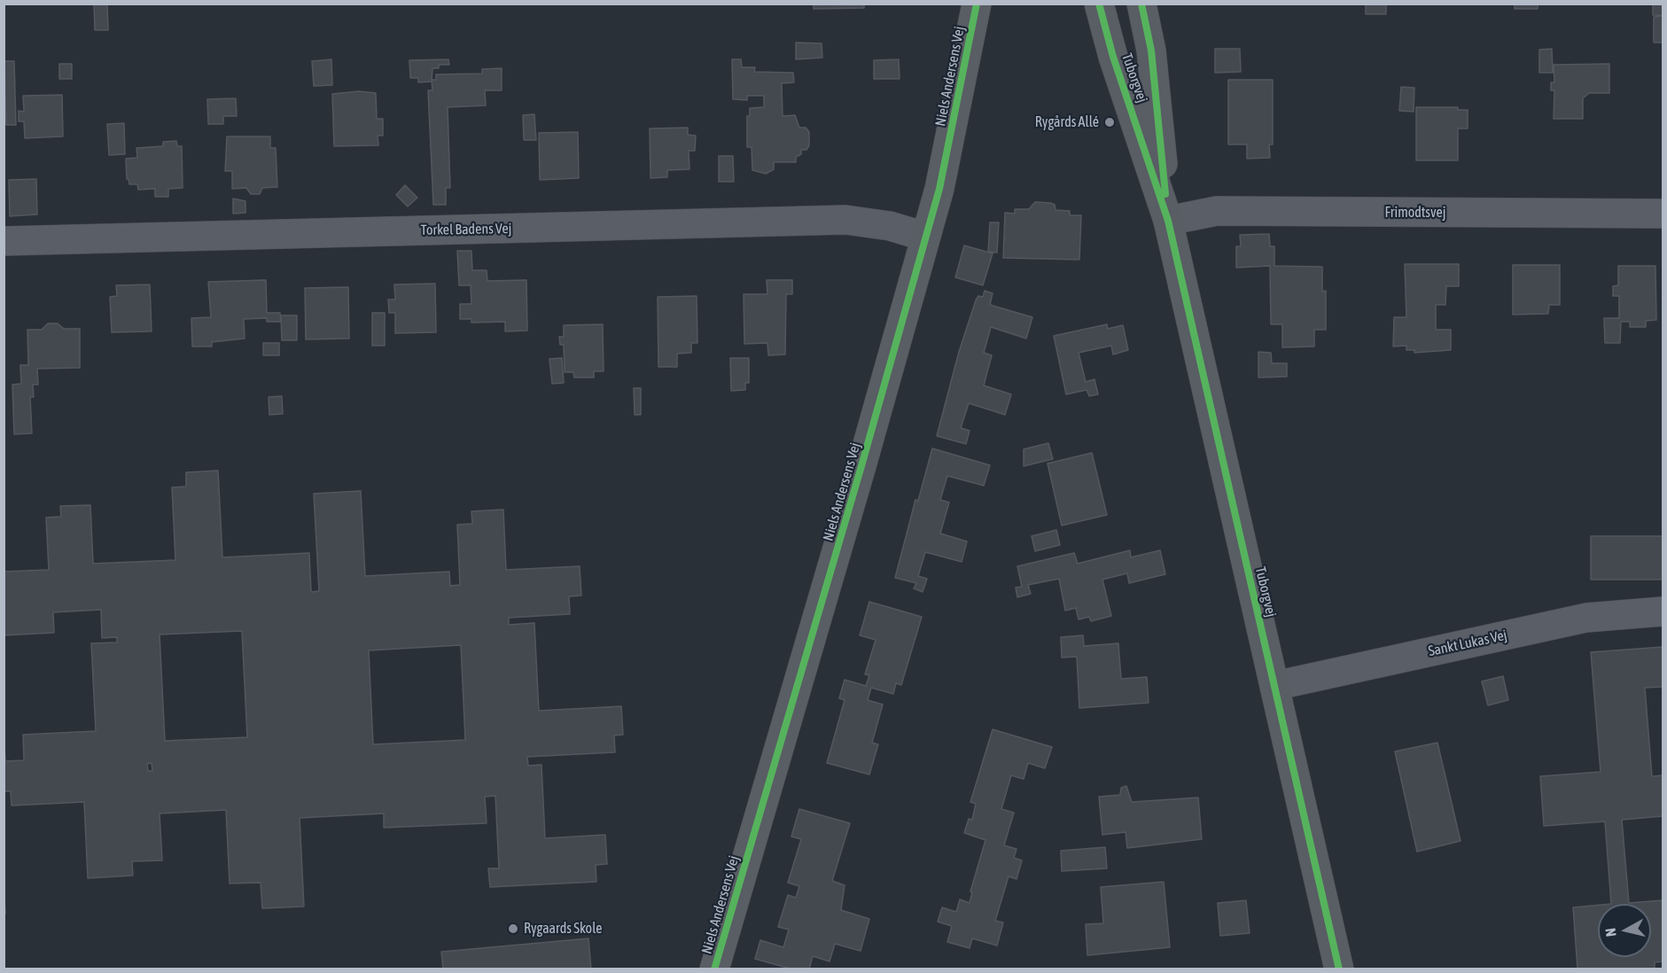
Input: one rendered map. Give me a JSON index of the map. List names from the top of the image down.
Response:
{
  "streets": {
    "street": [
      "Niels Andersens Vej",
      "Tuborgvej",
      "Frimodtsvej",
      "Torkel Badens Vej",
      "Sankt Lukas Vej"
    ]
  },
  "crossings": [
    ["Niels Andersens Vej", "Torkel Badens Vej"],
    ["Tuborgvej", "Frimodtsvej"],
    ["Tuborgvej", "Sankt Lukas Vej"]
  ],
  "places": ["Rygårds Allé", "Rygaards Skole"],
  "north": "left"
}
